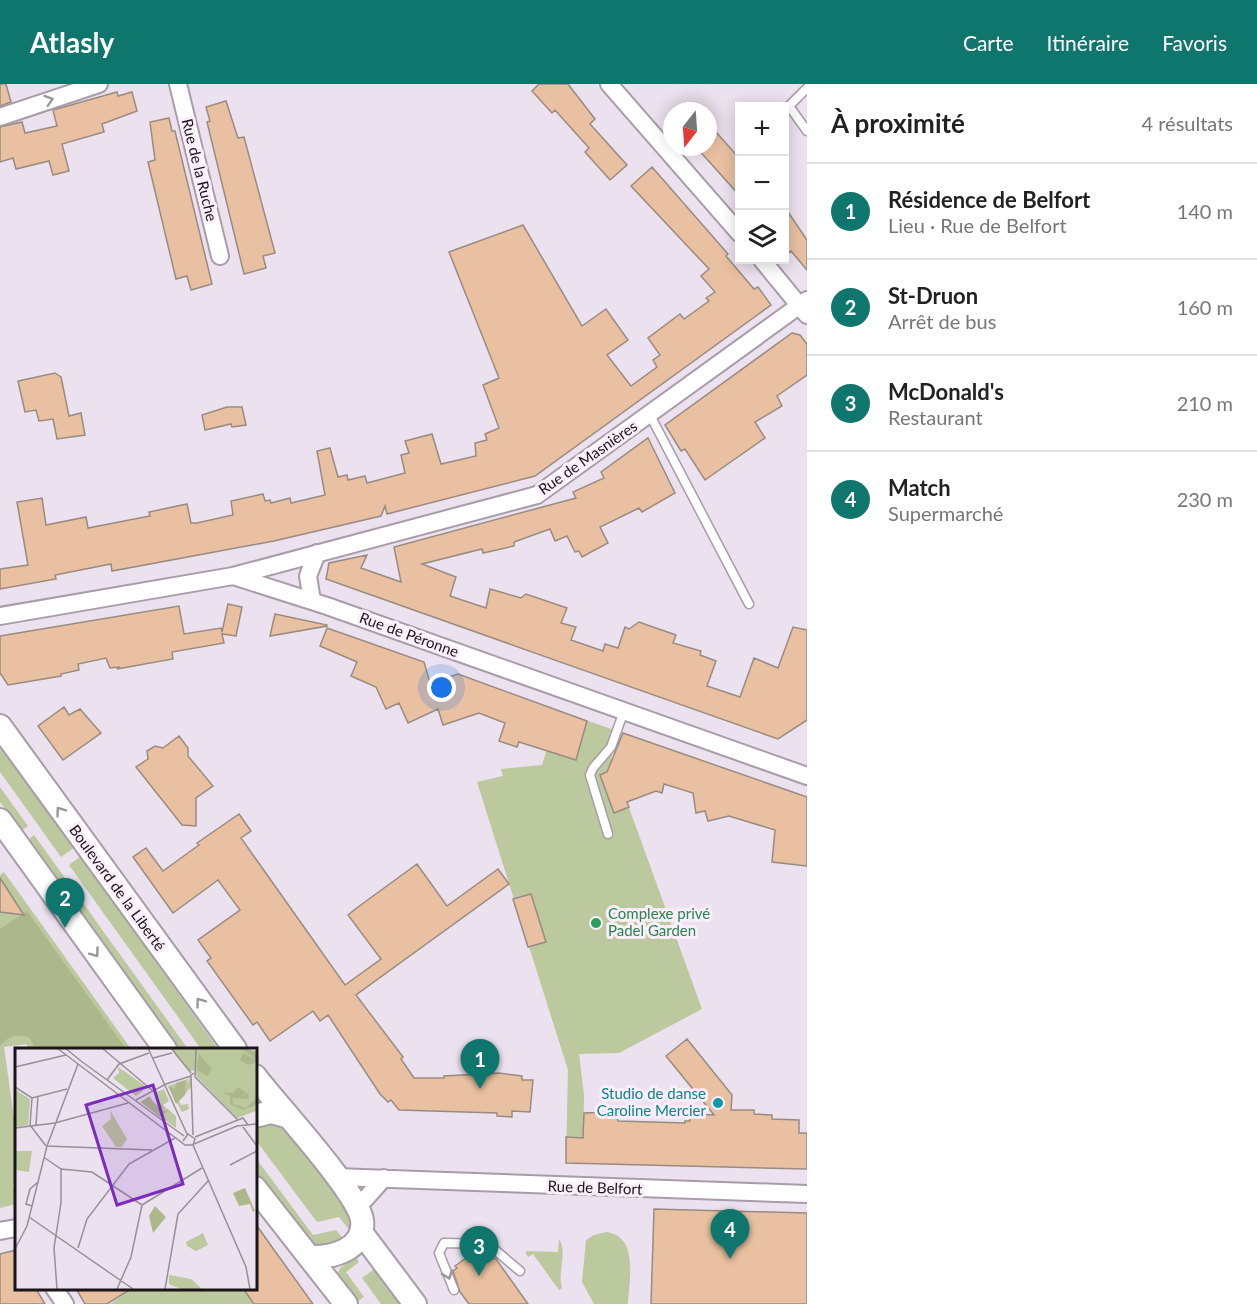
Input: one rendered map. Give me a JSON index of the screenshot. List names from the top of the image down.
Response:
{
  "streets": {
    "main road": ["Boulevard de la Liberté"],
    "street": [
      "Rue de la Ruche",
      "Rue de Masnières",
      "Rue de Péronne",
      "Rue de Belfort"
    ]
  },
  "crossings": [
    ["Rue de Masnières", "Rue de Péronne"]
  ],
  "places": ["Complexe privé Padel Garden", "Studio de danse Caroline Mercier"],
  "north": "bottom",
  "page": {
    "header": "Atlasly",
    "nav": ["Carte", "Itinéraire", "Favoris"],
    "heading": ["À proximité", "4 résultats"],
    "map_buttons": ["+", "−"],
    "list": [
      {
        "mark": "1",
        "name": "Résidence de Belfort",
        "note": "Lieu · Rue de Belfort",
        "value": "140 m"
      },
      {
        "mark": "2",
        "name": "St-Druon",
        "note": "Arrêt de bus",
        "value": "160 m"
      },
      {
        "mark": "3",
        "name": "McDonald's",
        "note": "Restaurant",
        "value": "210 m"
      },
      {
        "mark": "4",
        "name": "Match",
        "note": "Supermarché",
        "value": "230 m"
      }
    ],
    "pins": [
      "2",
      "1",
      "4",
      "3"
    ]
  }
}
